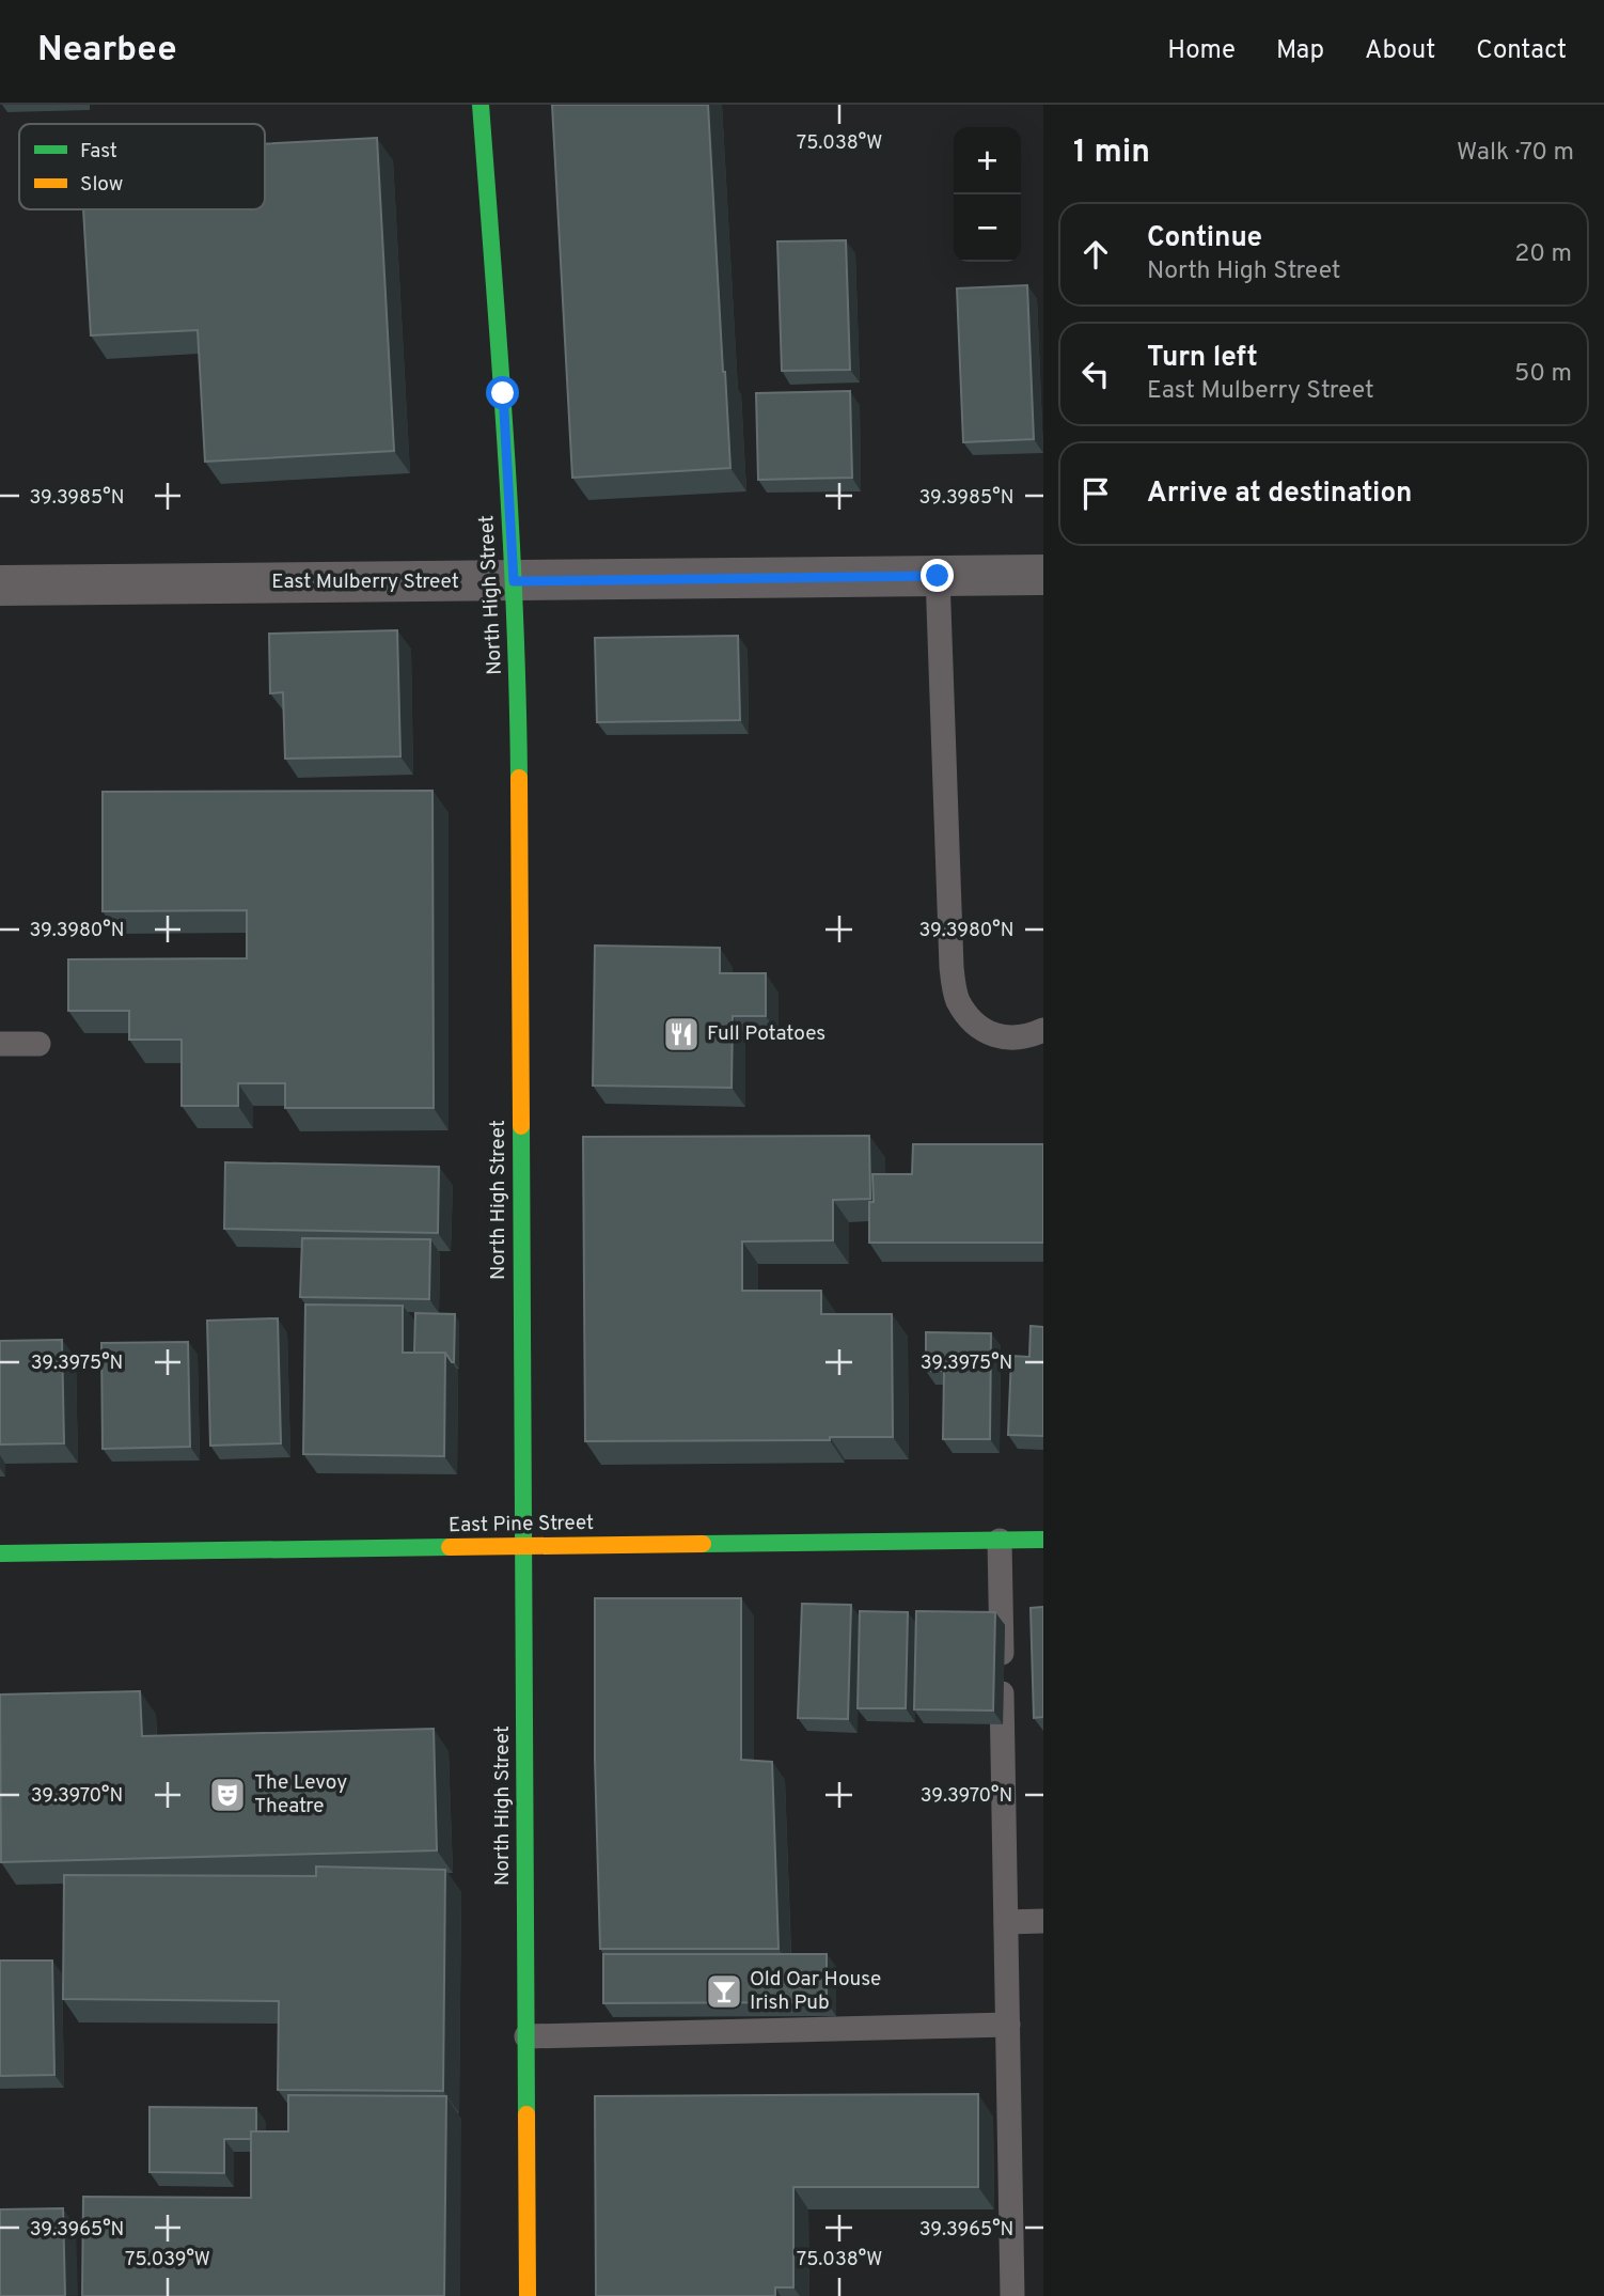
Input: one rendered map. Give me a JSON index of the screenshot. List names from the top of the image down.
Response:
{
  "streets": {
    "street": ["East Mulberry Street", "North High Street", "East Pine Street"]
  },
  "crossings": [
    ["East Mulberry Street", "North High Street"],
    ["North High Street", "East Pine Street"]
  ],
  "places": {
    "restaurant": ["Full Potatoes"],
    "theatre": ["The Levoy Theatre"],
    "bar": ["Old Oar House Irish Pub"]
  },
  "legend": ["Fast", "Slow"],
  "page": {
    "header": "Nearbee",
    "nav": [
      "Home",
      "Map",
      "About",
      "Contact"
    ],
    "heading": ["1 min", "Walk · 70 m"],
    "map_buttons": ["+", "−"],
    "list": [
      ["Continue", "North High Street", "20 m"],
      ["Turn left", "East Mulberry Street", "50 m"],
      "Arrive at destination"
    ]
  },
  "coordinates": [
    "75.038°W",
    "39.3985°N",
    "39.3980°N",
    "39.3975°N",
    "39.3970°N",
    "39.3965°N",
    "75.039°W"
  ]
}
